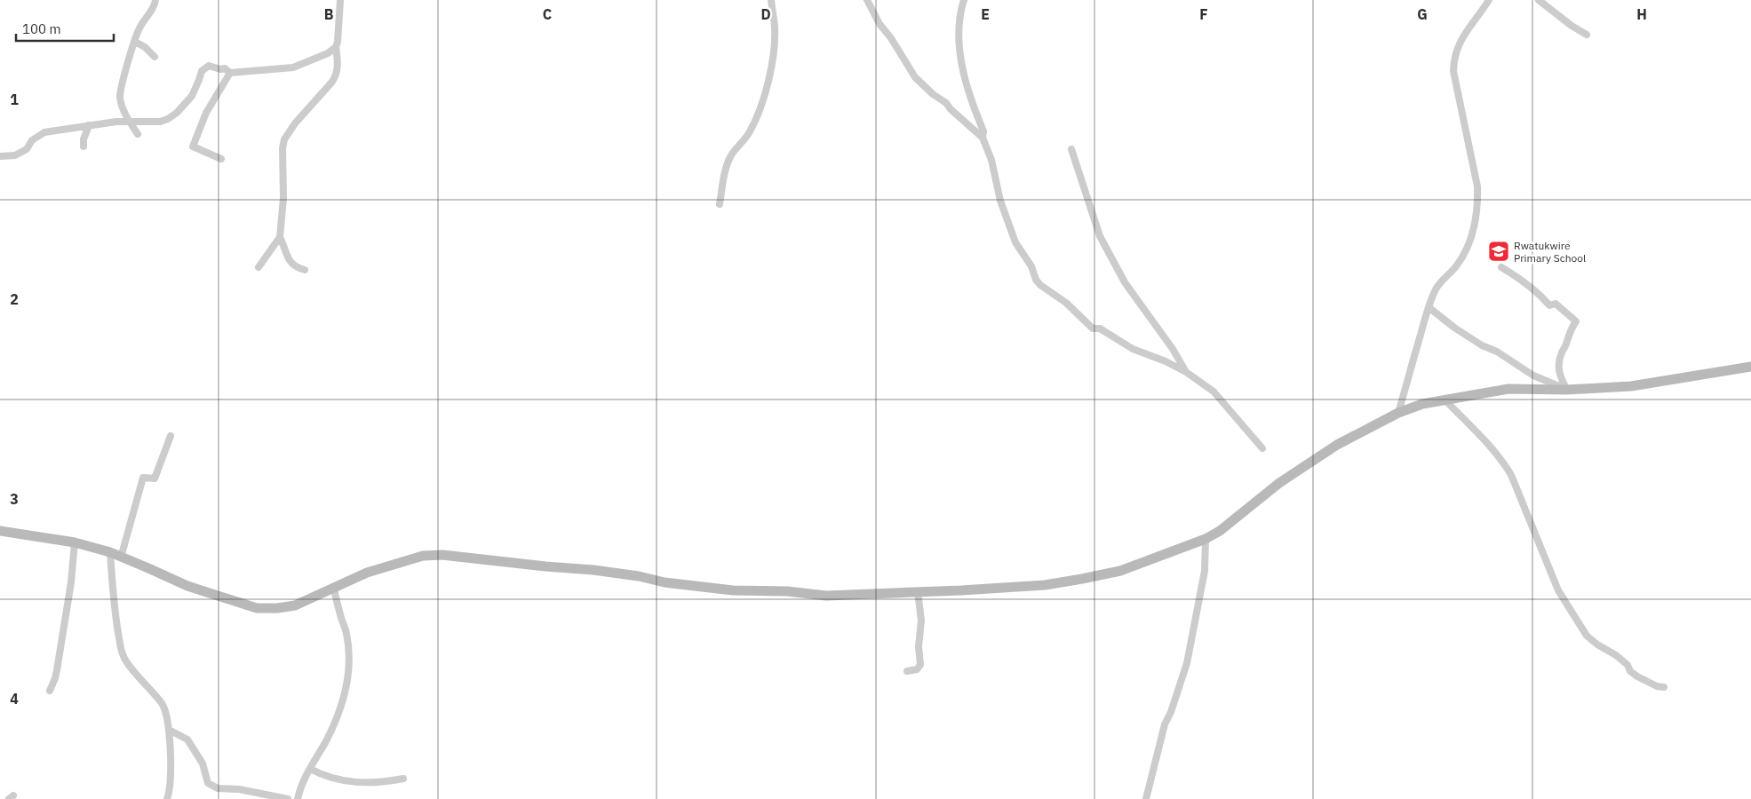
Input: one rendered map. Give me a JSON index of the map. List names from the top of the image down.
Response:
{
  "places": {
    "school or university": ["Rwatukwire Primary School"]
  },
  "scale_bar": "100 m",
  "grid": {
    "columns": [
      "B",
      "C",
      "D",
      "E",
      "F",
      "G",
      "H"
    ],
    "rows": [
      "1",
      "2",
      "3",
      "4"
    ]
  }
}
